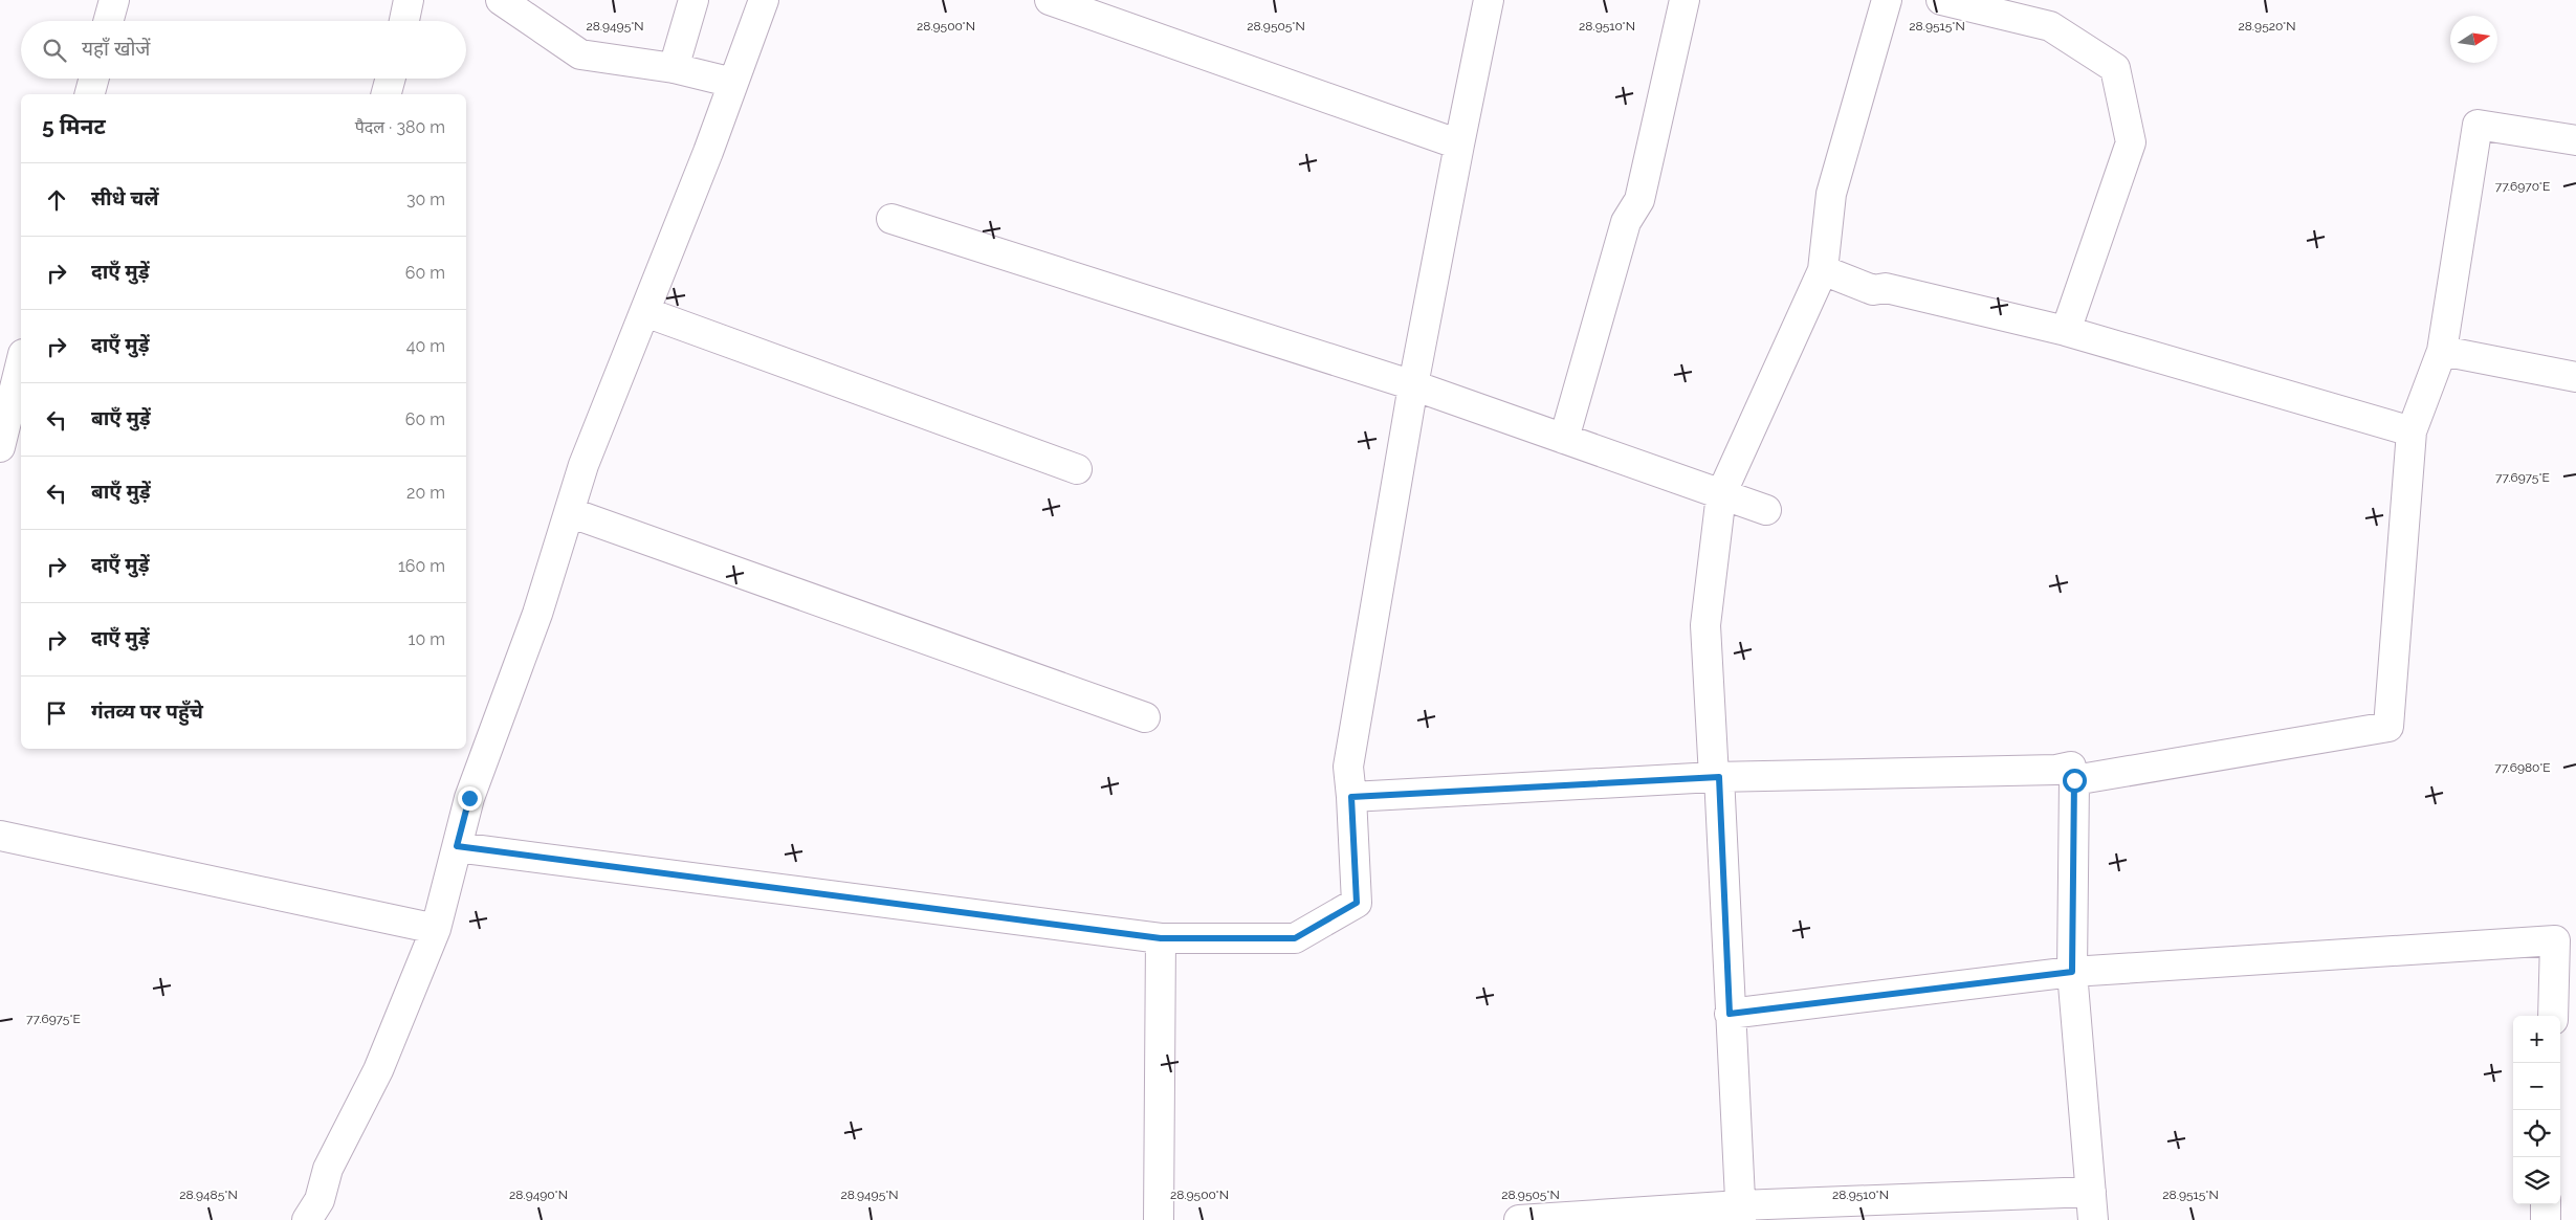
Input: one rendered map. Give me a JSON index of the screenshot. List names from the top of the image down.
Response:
{
  "north": "right",
  "page": {
    "search": "यहाँ खोजें",
    "heading": ["5 मिनट", "पैदल · 380 m"],
    "list": [
      ["सीधे चलें", "30 m"],
      ["दाएँ मुड़ें", "60 m"],
      ["दाएँ मुड़ें", "40 m"],
      ["बाएँ मुड़ें", "60 m"],
      ["बाएँ मुड़ें", "20 m"],
      ["दाएँ मुड़ें", "160 m"],
      ["दाएँ मुड़ें", "10 m"],
      "गंतव्य पर पहुँचे"
    ],
    "map_buttons": ["+", "−"]
  },
  "coordinates": [
    "28.9495°N",
    "28.9500°N",
    "28.9505°N",
    "28.9510°N",
    "28.9515°N",
    "28.9520°N",
    "77.6970°E",
    "77.6975°E",
    "77.6980°E",
    "28.9485°N",
    "28.9490°N"
  ]
}
